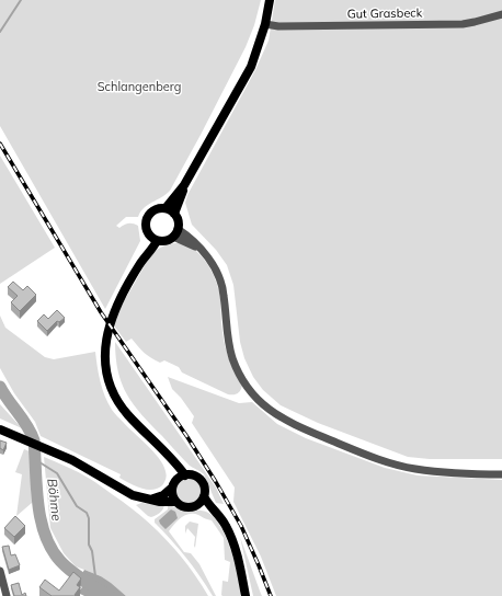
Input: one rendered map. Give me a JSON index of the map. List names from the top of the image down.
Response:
{
  "streets": {
    "street": ["Gut Grasbeck"]
  },
  "water": ["Böhme"],
  "parks": ["Schlangenberg"]
}
